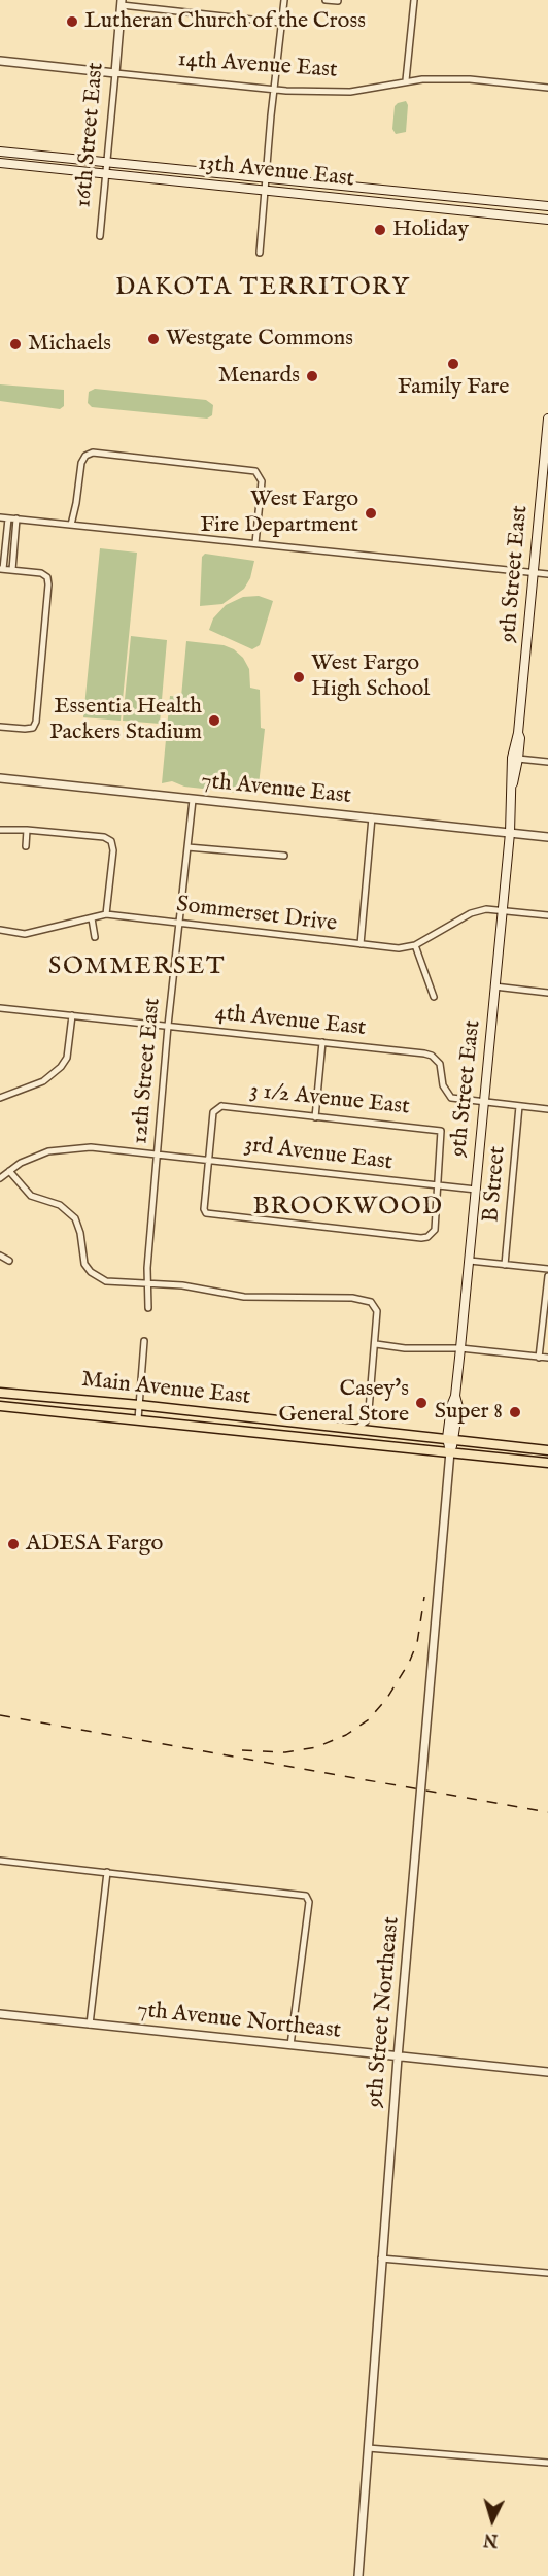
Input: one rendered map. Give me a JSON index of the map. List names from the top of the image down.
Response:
{
  "streets": {
    "main road": ["13th Avenue East", "9th Street East", "Main Avenue East"],
    "street": [
      "14th Avenue East",
      "16th Street East",
      "7th Avenue East",
      "Sommerset Drive",
      "4th Avenue East",
      "12th Street East",
      "3 1/2 Avenue East",
      "3rd Avenue East",
      "B Street",
      "9th Street Northeast",
      "7th Avenue Northeast"
    ]
  },
  "crossings": [
    ["14th Avenue East", "16th Street East"],
    ["16th Street East", "13th Avenue East"],
    ["9th Street East", "7th Avenue East"],
    ["9th Street East", "Sommerset Drive"],
    ["9th Street East", "4th Avenue East"],
    ["9th Street East", "3rd Avenue East"],
    ["9th Street East", "Main Avenue East"],
    ["9th Street East", "9th Street Northeast"],
    ["7th Avenue East", "12th Street East"],
    ["Sommerset Drive", "12th Street East"],
    ["4th Avenue East", "12th Street East"],
    ["4th Avenue East", "B Street"],
    ["12th Street East", "3rd Avenue East"],
    ["3 1/2 Avenue East", "3rd Avenue East"],
    ["Main Avenue East", "9th Street Northeast"],
    ["9th Street Northeast", "7th Avenue Northeast"]
  ],
  "districts": ["DAKOTA TERRITORY", "SOMMERSET", "BROOKWOOD"],
  "places": [
    "Lutheran Church of the Cross",
    "Holiday",
    "Westgate Commons",
    "Michaels",
    "Family Fare",
    "Menards",
    "West Fargo Fire Department",
    "West Fargo High School",
    "Essentia Health Packers Stadium",
    "Casey's General Store",
    "Super 8",
    "ADESA Fargo"
  ],
  "north": "bottom"
}
